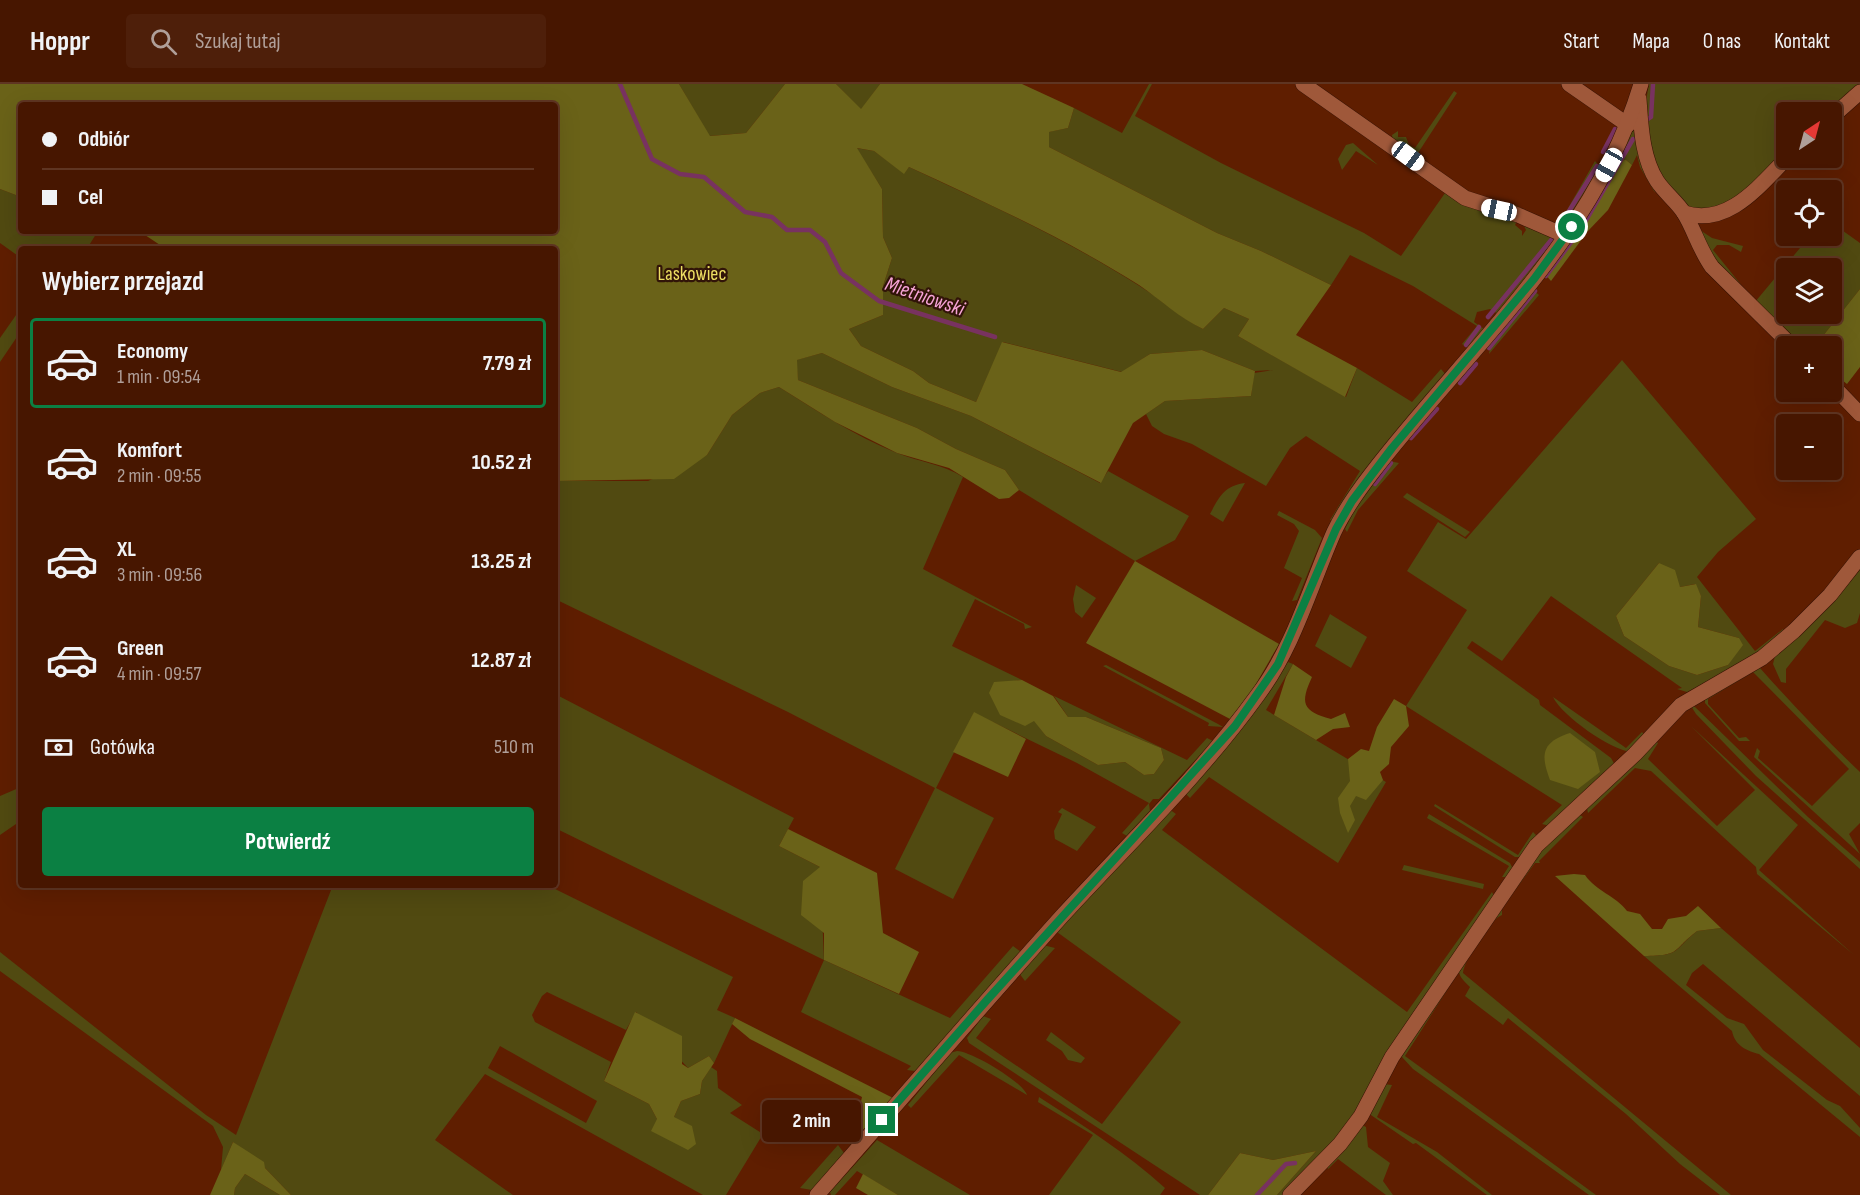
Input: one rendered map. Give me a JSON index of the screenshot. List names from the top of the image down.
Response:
{
  "water": ["Mietniowski"],
  "parks": ["Laskowiec"],
  "north": "top right",
  "page": {
    "header": "Hoppr",
    "search": "Szukaj tutaj",
    "nav": [
      "Start",
      "Mapa",
      "O nas",
      "Kontakt"
    ],
    "map_buttons": ["+", "−"],
    "banner": ["Odbiór", "Cel"],
    "heading": "Wybierz przejazd",
    "list": [
      {
        "name": "Economy",
        "note": "1 min · 09:54",
        "value": "7.79 zł"
      },
      {
        "name": "Komfort",
        "note": "2 min · 09:55",
        "value": "10.52 zł"
      },
      {
        "name": "XL",
        "note": "3 min · 09:56",
        "value": "13.25 zł"
      },
      {
        "name": "Green",
        "note": "4 min · 09:57",
        "value": "12.87 zł"
      }
    ],
    "pay": ["Gotówka", "510 m"],
    "buttons": "Potwierdź",
    "bubble": "2 min"
  }
}
